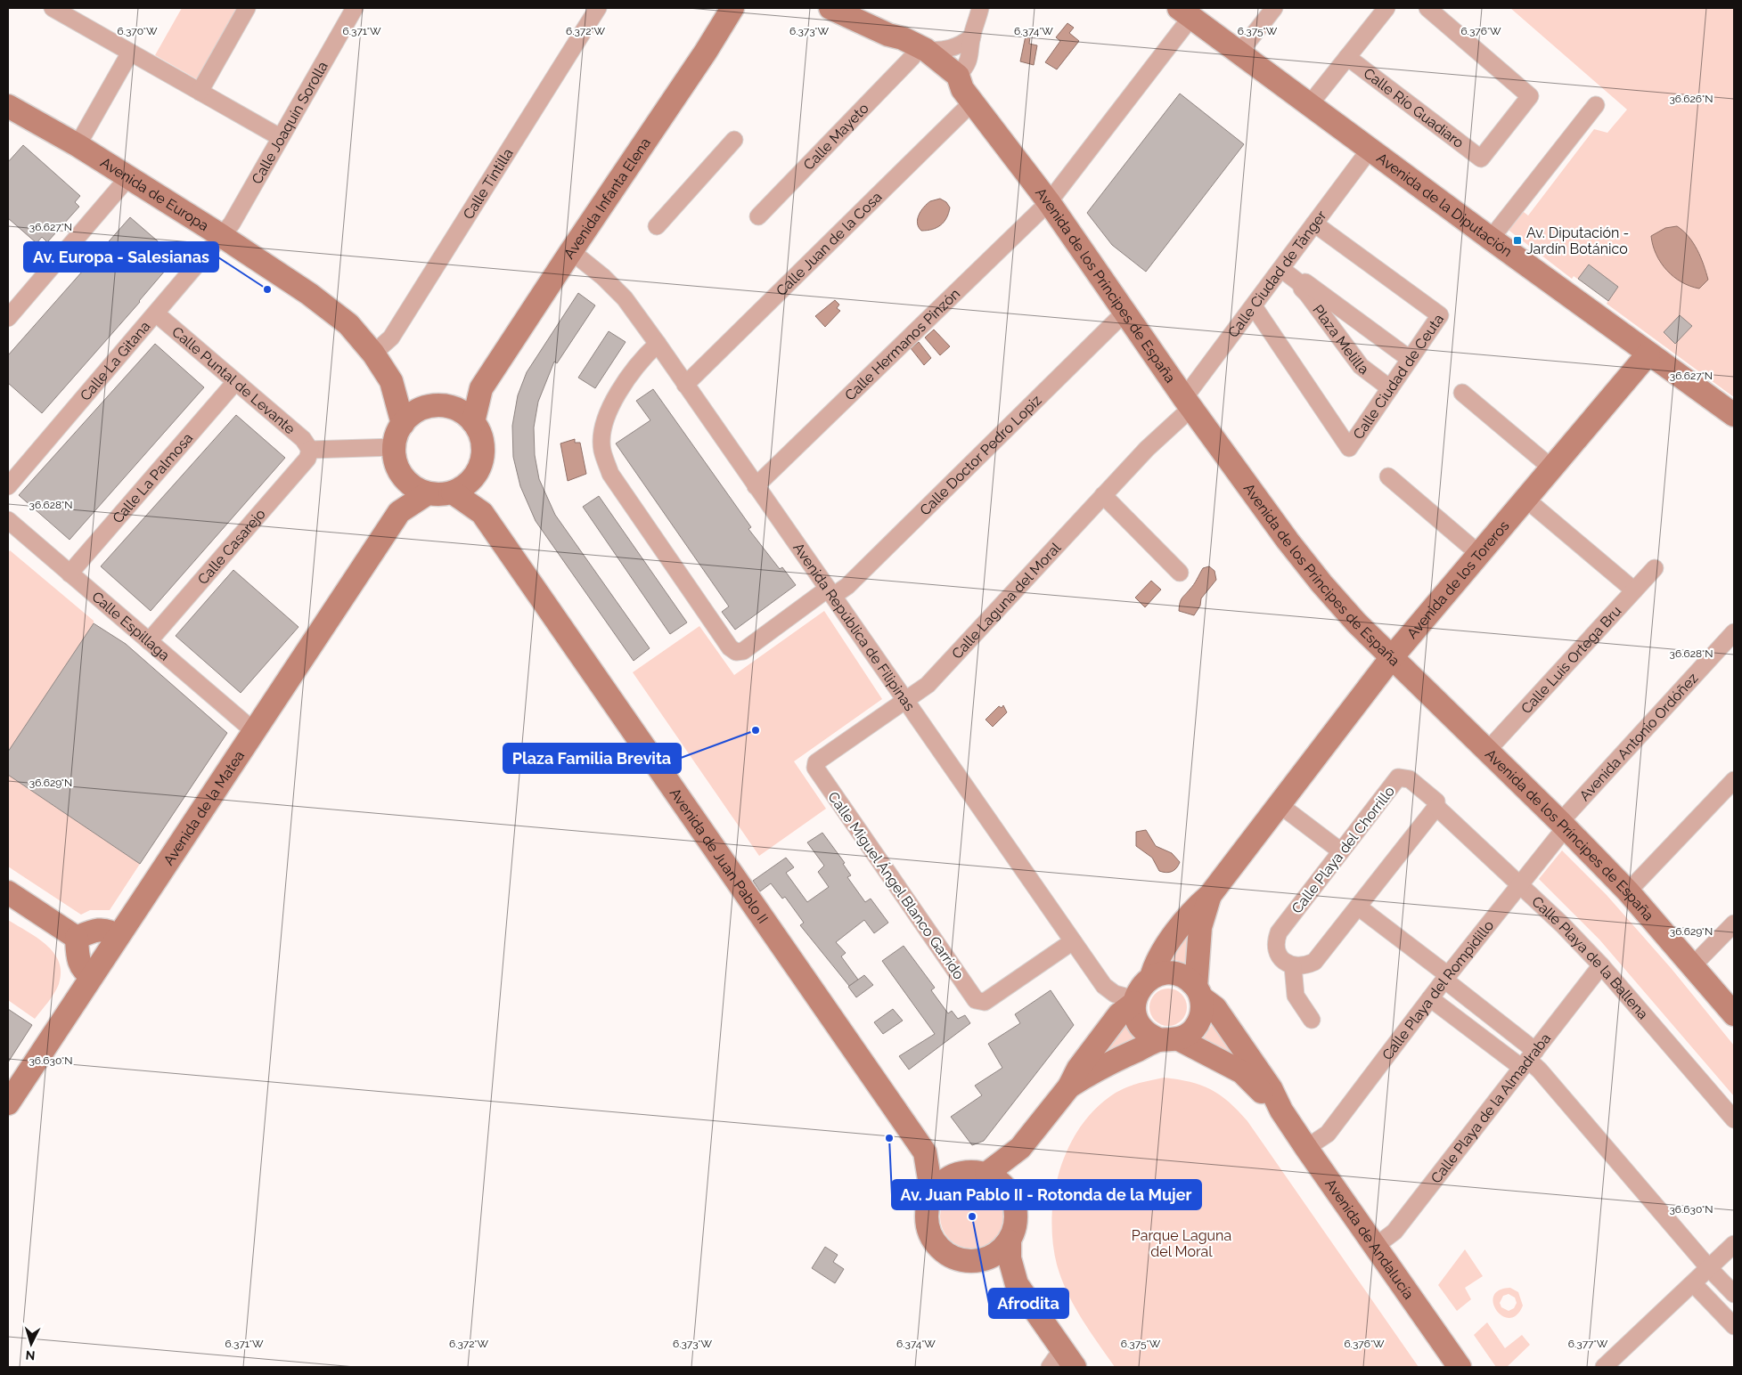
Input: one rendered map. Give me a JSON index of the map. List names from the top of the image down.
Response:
{
  "streets": {
    "street": [
      "Calle Río Guadiaro",
      "Calle Joaquín Sorolla",
      "Calle Mayeto",
      "Calle Tintilla",
      "Avenida de Europa",
      "Avenida Infanta Elena",
      "Avenida de la Diputación",
      "Calle Juan de la Cosa",
      "Calle Ciudad de Tánger",
      "Avenida de los Príncipes de España",
      "Plaza Melilla",
      "Calle Hermanos Pinzón",
      "Calle La Gitana",
      "Calle Ciudad de Ceuta",
      "Calle Puntal de Levante",
      "Calle Doctor Pedro Lopiz",
      "Calle La Palmosa",
      "Calle Casarejo",
      "Avenida de los Toreros",
      "Calle Laguna del Moral",
      "Calle Espillaga",
      "Avenida República de Filipinas",
      "Calle Luis Ortega Bru",
      "Avenida Antonio Ordóñez",
      "Avenida de la Matea",
      "Calle Playa del Chorrillo",
      "Avenida de Juan Pablo II",
      "Calle Miguel Ángel Blanco Garrido",
      "Calle Playa de la Ballena",
      "Calle Playa del Rompidillo",
      "Calle Playa de la Almadraba",
      "Avenida de Andalucía"
    ]
  },
  "crossings": [
    ["Calle Joaquín Sorolla", "Avenida de Europa"],
    ["Calle Joaquín Sorolla", "Calle La Gitana"],
    ["Calle Mayeto", "Avenida de los Príncipes de España"],
    ["Calle Tintilla", "Avenida de Europa"],
    ["Avenida de Europa", "Avenida Infanta Elena"],
    ["Avenida de Europa", "Calle La Gitana"],
    ["Avenida de Europa", "Avenida de la Matea"],
    ["Avenida de Europa", "Avenida de Juan Pablo II"],
    ["Avenida Infanta Elena", "Avenida República de Filipinas"],
    ["Avenida Infanta Elena", "Avenida de la Matea"],
    ["Avenida Infanta Elena", "Avenida de Juan Pablo II"],
    ["Avenida de la Diputación", "Calle Ciudad de Tánger"],
    ["Avenida de la Diputación", "Calle Hermanos Pinzón"],
    ["Avenida de la Diputación", "Avenida de los Toreros"],
    ["Calle Juan de la Cosa", "Avenida de los Príncipes de España"],
    ["Calle Juan de la Cosa", "Avenida República de Filipinas"],
    ["Calle Ciudad de Tánger", "Avenida de los Príncipes de España"],
    ["Calle Ciudad de Tánger", "Plaza Melilla"],
    ["Calle Ciudad de Tánger", "Calle Ciudad de Ceuta"],
    ["Calle Ciudad de Tánger", "Calle Laguna del Moral"],
    ["Avenida de los Príncipes de España", "Calle Hermanos Pinzón"],
    ["Avenida de los Príncipes de España", "Calle Doctor Pedro Lopiz"],
    ["Avenida de los Príncipes de España", "Avenida de los Toreros"],
    ["Avenida de los Príncipes de España", "Calle Laguna del Moral"],
    ["Avenida de los Príncipes de España", "Calle Luis Ortega Bru"],
    ["Avenida de los Príncipes de España", "Avenida Antonio Ordóñez"],
    ["Avenida de los Príncipes de España", "Calle Playa del Rompidillo"],
    ["Plaza Melilla", "Calle Ciudad de Ceuta"],
    ["Calle Hermanos Pinzón", "Avenida República de Filipinas"],
    ["Calle La Gitana", "Calle Puntal de Levante"],
    ["Calle Puntal de Levante", "Calle La Palmosa"],
    ["Calle Puntal de Levante", "Calle Casarejo"],
    ["Calle Doctor Pedro Lopiz", "Avenida República de Filipinas"],
    ["Calle La Palmosa", "Calle Espillaga"],
    ["Calle Casarejo", "Calle Espillaga"],
    ["Avenida de los Toreros", "Avenida República de Filipinas"],
    ["Avenida de los Toreros", "Avenida de Andalucía"],
    ["Calle Laguna del Moral", "Avenida República de Filipinas"],
    ["Calle Laguna del Moral", "Calle Miguel Ángel Blanco Garrido"],
    ["Calle Espillaga", "Avenida de la Matea"],
    ["Avenida República de Filipinas", "Calle Miguel Ángel Blanco Garrido"],
    ["Avenida República de Filipinas", "Avenida de Andalucía"],
    ["Avenida Antonio Ordóñez", "Calle Playa del Rompidillo"],
    ["Avenida de la Matea", "Avenida de Juan Pablo II"],
    ["Calle Playa del Chorrillo", "Calle Playa de la Ballena"],
    ["Calle Playa de la Ballena", "Calle Playa del Rompidillo"],
    ["Calle Playa de la Ballena", "Calle Playa de la Almadraba"],
    ["Calle Playa del Rompidillo", "Avenida de Andalucía"],
    ["Calle Playa de la Almadraba", "Avenida de Andalucía"]
  ],
  "parks": ["Parque Laguna del Moral"],
  "places": {
    "transit": ["Av. Diputación - Jardín Botánico"],
    "other": [
      "Av. Europa - Salesianas",
      "Plaza Familia Brevita",
      "Av. Juan Pablo II - Rotonda de la Mujer",
      "Afrodita"
    ]
  },
  "north": "bottom",
  "coordinates": [
    "6.370°W",
    "6.371°W",
    "6.372°W",
    "6.373°W",
    "6.374°W",
    "6.375°W",
    "6.376°W",
    "36.626°N",
    "36.627°N",
    "36.628°N",
    "36.629°N",
    "36.630°N",
    "6.377°W"
  ]
}
